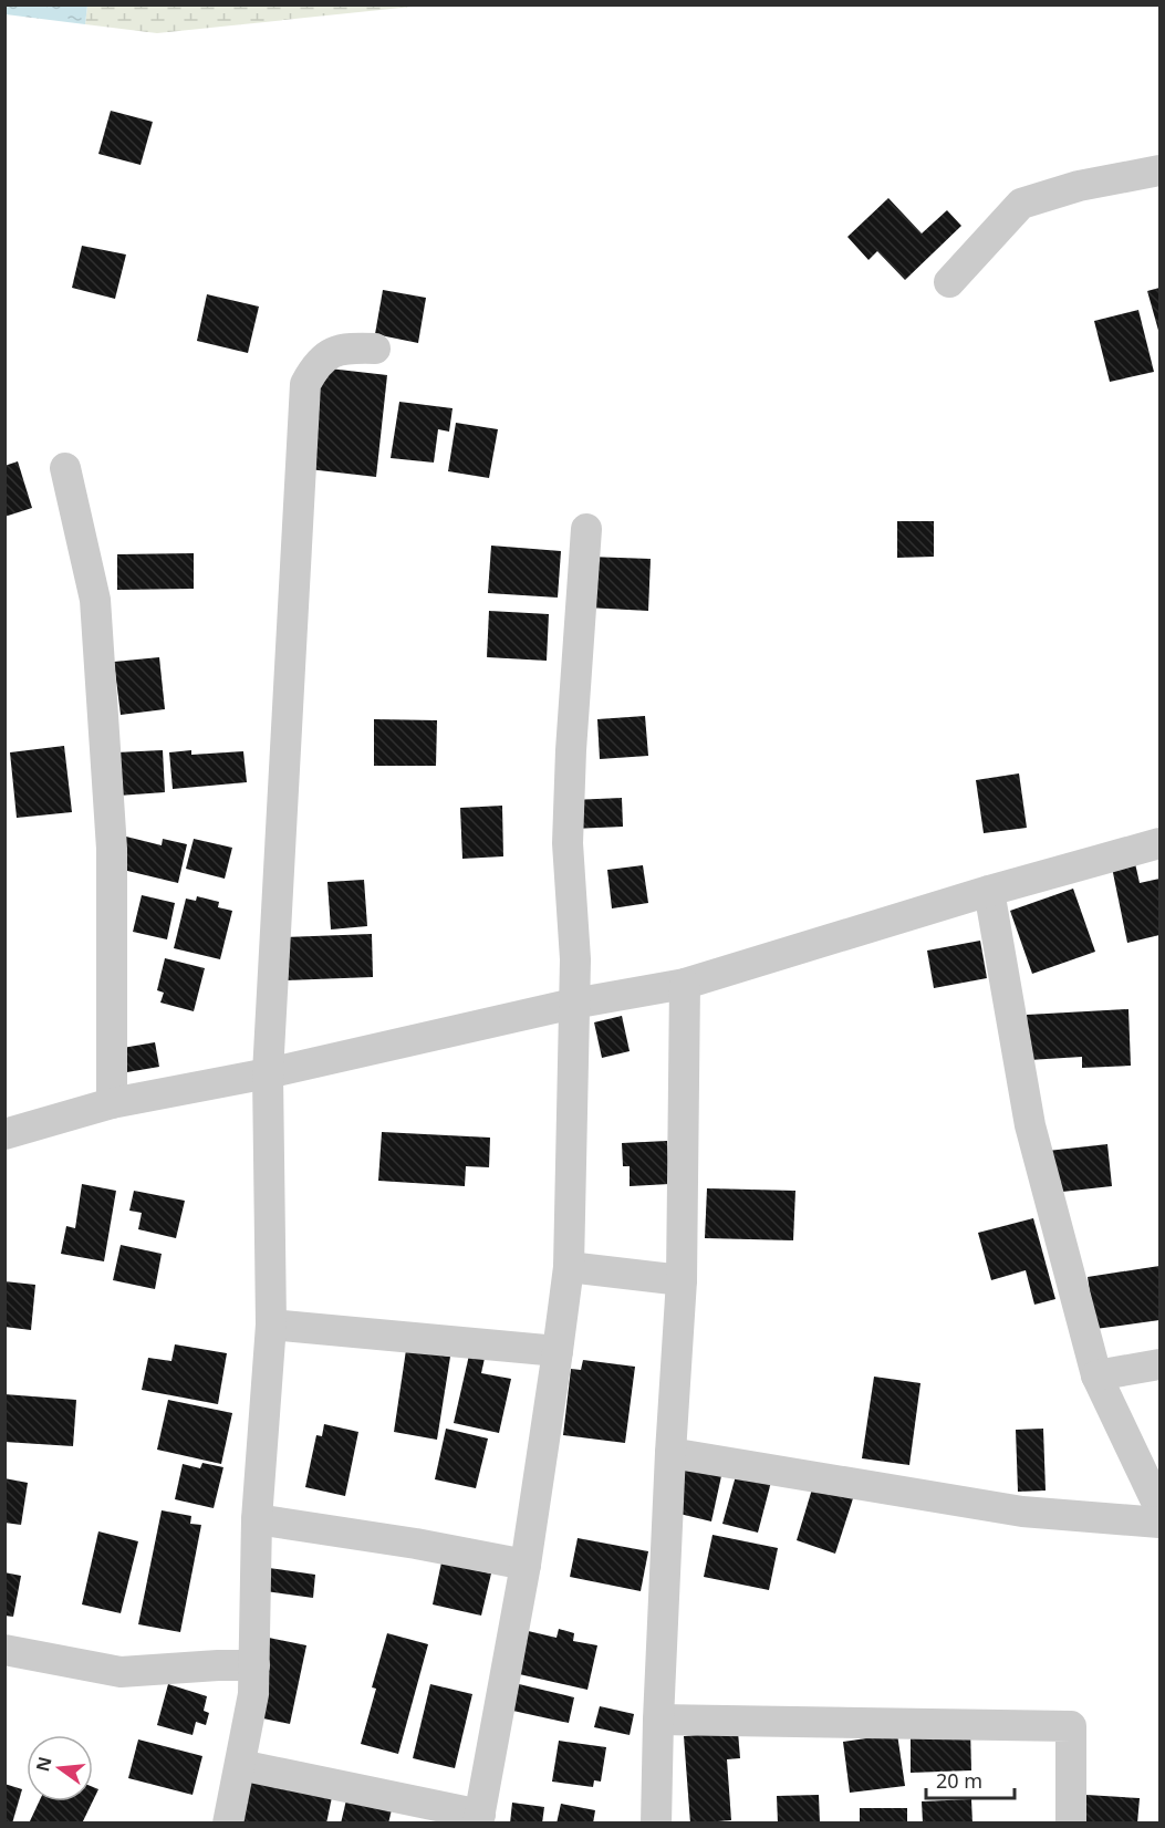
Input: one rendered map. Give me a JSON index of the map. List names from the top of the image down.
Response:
{
  "scale_bar": "20 m",
  "north": "left"
}
